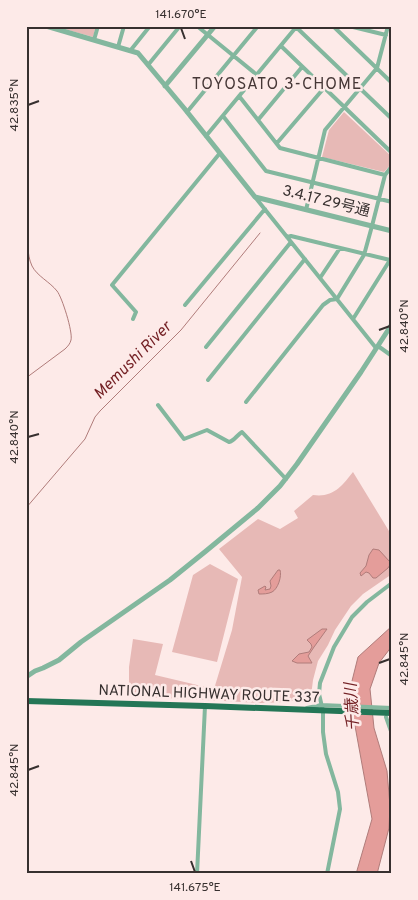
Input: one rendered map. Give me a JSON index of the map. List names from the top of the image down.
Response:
{
  "streets": {
    "highway": ["NATIONAL HIGHWAY ROUTE 337"],
    "street": ["3.4.17 29号通"]
  },
  "districts": ["TOYOSATO 3-CHOME"],
  "water": ["Memushi River", "千歳川"],
  "coordinates": [
    "141.670°E",
    "42.835°N",
    "42.840°N",
    "42.845°N",
    "141.675°E"
  ]
}
